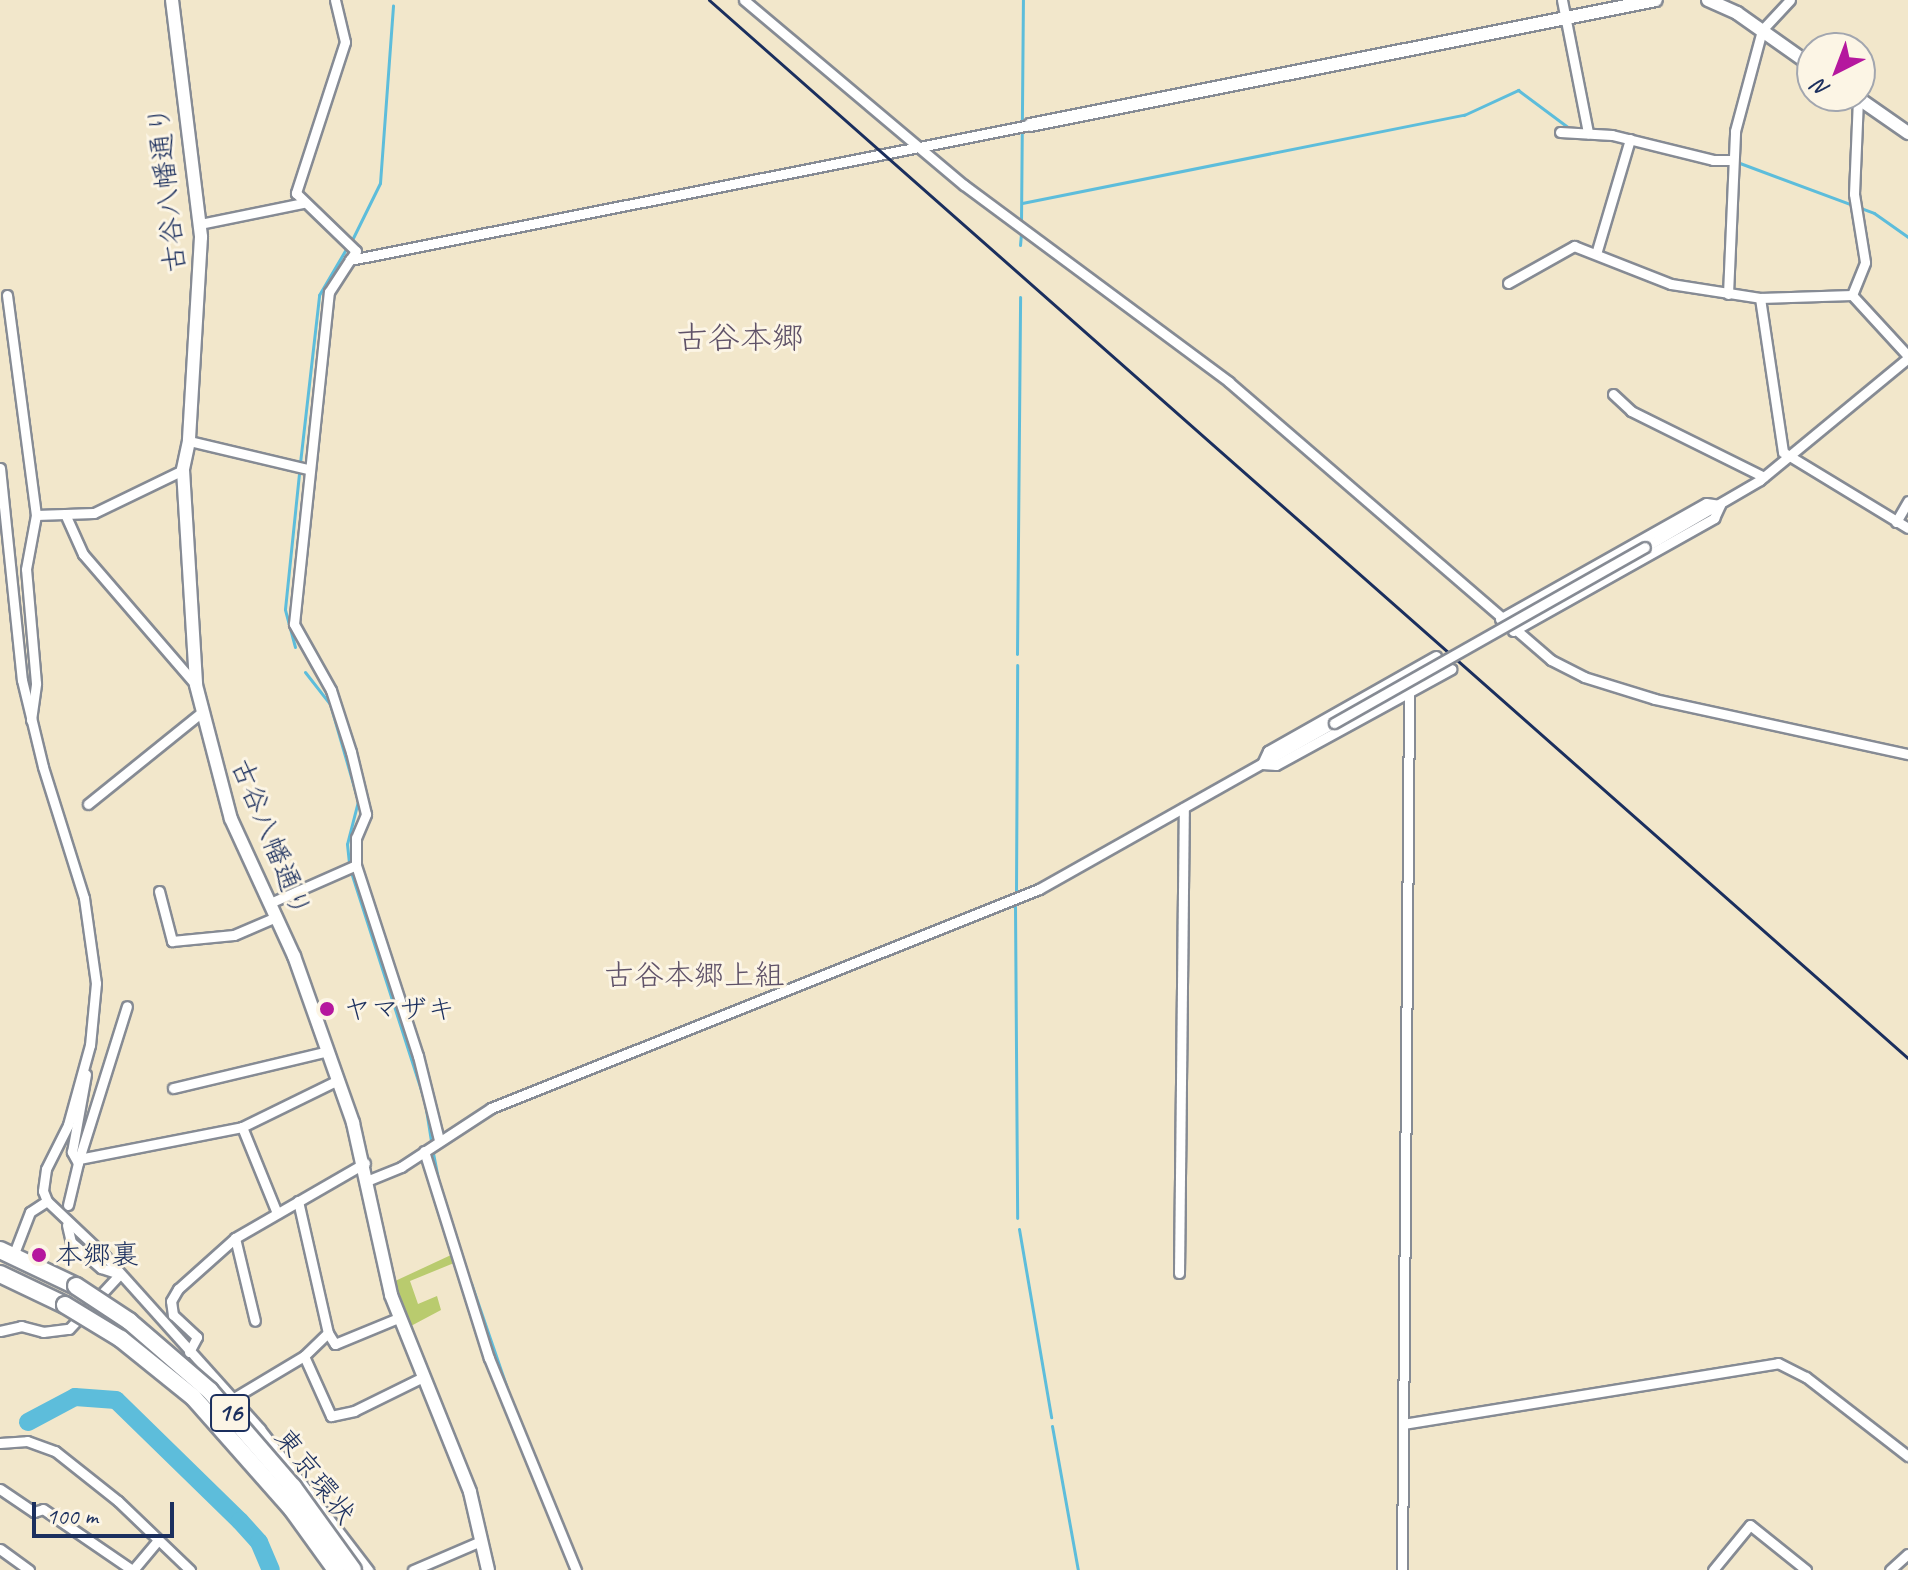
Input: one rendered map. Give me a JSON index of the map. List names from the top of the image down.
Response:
{
  "streets": {
    "highway": ["16", "東京環状"],
    "street": ["古谷八幡通り"]
  },
  "districts": ["古谷本郷", "古谷本郷上組"],
  "places": ["ヤマザキ", "本郷裏"],
  "scale_bar": "100 m",
  "north": "bottom left"
}
